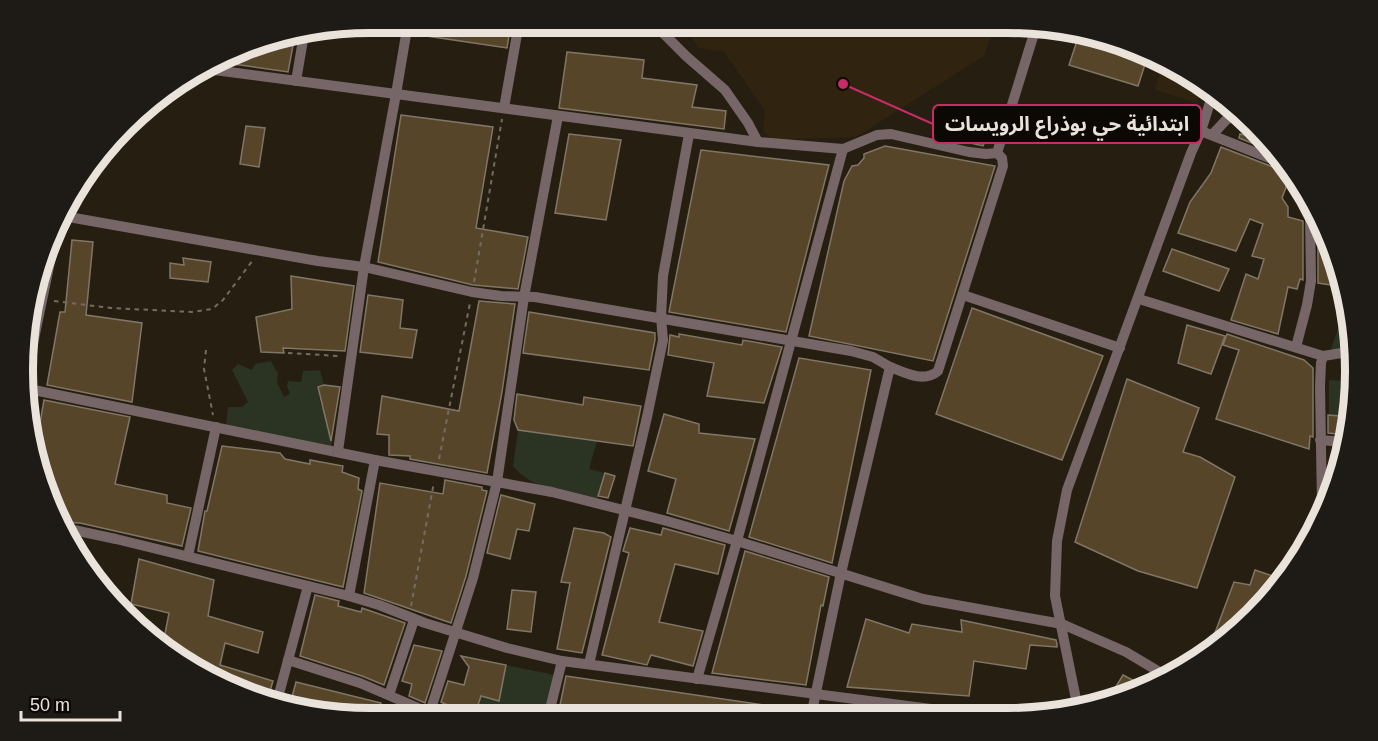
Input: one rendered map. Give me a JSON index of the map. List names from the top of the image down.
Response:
{
  "places": ["ابتدائية حي بوذراع الرويسات"],
  "scale_bar": "50 m"
}
